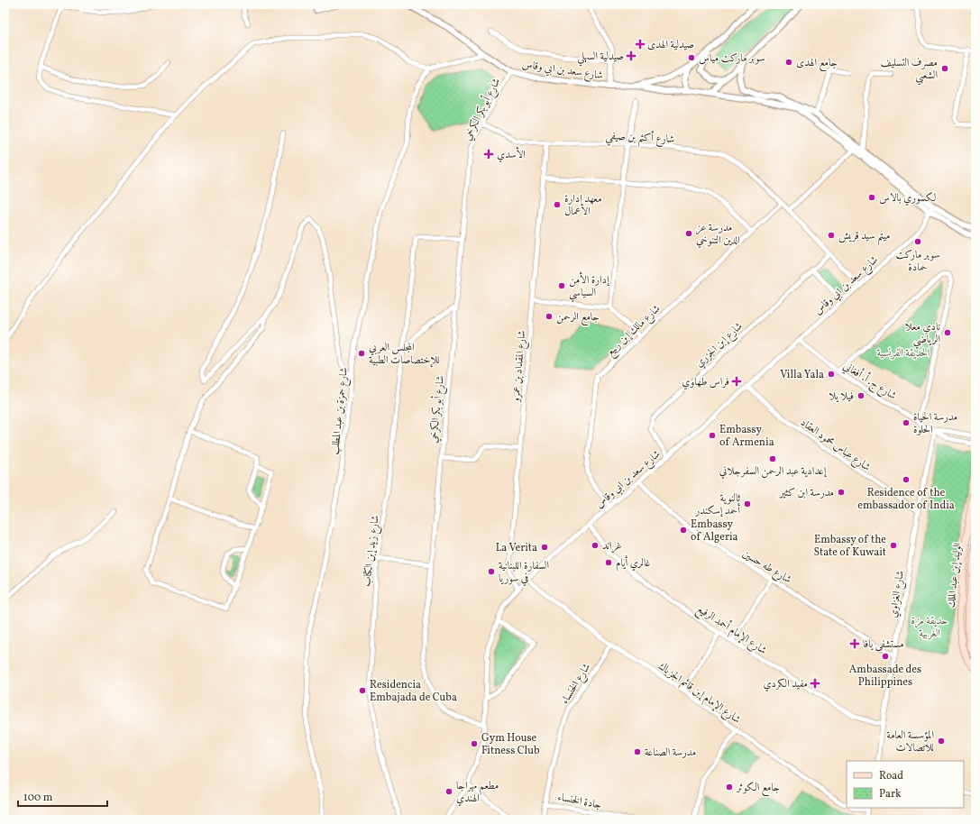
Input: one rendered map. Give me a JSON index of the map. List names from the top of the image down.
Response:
{
  "streets": {
    "main road": ["الوليد إبن عبد الملك"],
    "street": [
      "شارع سعد بن ابي وقاس",
      "شارع أبو بكر الكرخي",
      "شارع أكثم بن صيفي",
      "شارع مالك إبن ربيع",
      "شارع إبن الجزري",
      "شارع المقداد بن عمرو",
      "شارع ج. أ. أفغاني",
      "شارع حمزة بن عبد المطلب",
      "شارع عباس محمود العقاد",
      "شارع زيد إبن الكتاب",
      "شارع طه حسين",
      "شارع الغزاوي",
      "شارع الإمام أحمد الرفيع",
      "شارع الخنساء",
      "شارع الإمام إبن قائم الجزياك",
      "جادة الخنساء"
    ]
  },
  "crossings": [
    ["شارع سعد بن ابي وقاس", "شارع أبو بكر الكرخي"],
    ["شارع سعد بن ابي وقاس", "شارع أكثم بن صيفي"],
    ["شارع سعد بن ابي وقاس", "شارع مالك إبن ربيع"],
    ["شارع سعد بن ابي وقاس", "شارع إبن الجزري"],
    ["شارع سعد بن ابي وقاس", "شارع المقداد بن عمرو"],
    ["شارع سعد بن ابي وقاس", "شارع ج. أ. أفغاني"],
    ["شارع سعد بن ابي وقاس", "شارع عباس محمود العقاد"],
    ["شارع سعد بن ابي وقاس", "شارع طه حسين"],
    ["شارع سعد بن ابي وقاس", "شارع الإمام أحمد الرفيع"],
    ["شارع سعد بن ابي وقاس", "شارع الإمام إبن قائم الجزياك"],
    ["شارع أبو بكر الكرخي", "شارع أكثم بن صيفي"],
    ["شارع أبو بكر الكرخي", "شارع زيد إبن الكتاب"],
    ["شارع أكثم بن صيفي", "شارع مالك إبن ربيع"],
    ["شارع أكثم بن صيفي", "شارع إبن الجزري"],
    ["شارع أكثم بن صيفي", "شارع المقداد بن عمرو"],
    ["شارع ج. أ. أفغاني", "شارع الغزاوي"],
    ["شارع عباس محمود العقاد", "شارع الغزاوي"],
    ["شارع طه حسين", "شارع الغزاوي"],
    ["شارع الغزاوي", "شارع الإمام أحمد الرفيع"],
    ["شارع الخنساء", "شارع الإمام إبن قائم الجزياك"],
    ["شارع الخنساء", "جادة الخنساء"]
  ],
  "parks": ["الحديقة الفرنسية", "حديقة مزة الغربية"],
  "places": {
    "health": [
      "صيدلية الهدى",
      "صيدلية السهلي",
      "الأسدي",
      "فراس طهاوي",
      "مستشفى يافا",
      "مفيد الكردي"
    ],
    "other": [
      "سوبر ماركت مياس",
      "جامع الهدى",
      "مصرف التسليف الشعبي",
      "لكسوري بالاس",
      "معهد إدارة الأعمال",
      "مدرسة عز الدين التنوخي",
      "ميتم سيد قريش",
      "سوبر ماركت حمادة",
      "إدارة الأمن السياسي",
      "جامع الرحمن",
      "نادي معلا الرياضي",
      "المجلس العربي للإختصاصات الطبية",
      "Villa Yala",
      "فيلا يلا",
      "مدرسة الحياة الحلوة",
      "Embassy of Armenia",
      "إعدادية عبد الرحمن السفرجلاني",
      "Residence of the embassador of India",
      "مدرسة ابن كثير",
      "ثالنوية أحمد إسكندر",
      "Embassy of Algeria",
      "غراند",
      "Embassy of the State of Kuwait",
      "La Verita",
      "غالري أيام",
      "السفارة اللبنانية في سوريا",
      "Ambassade des Philippines",
      "Residencia Embajada de Cuba",
      "المؤسسة العامة للاتصالات",
      "Gym House Fitness Club",
      "مدرسة الصناعة",
      "جامع الكوثر",
      "مطعم مهراجا الهندي"
    ]
  },
  "legend": ["Road", "Park"],
  "scale_bar": "100 m"
}
